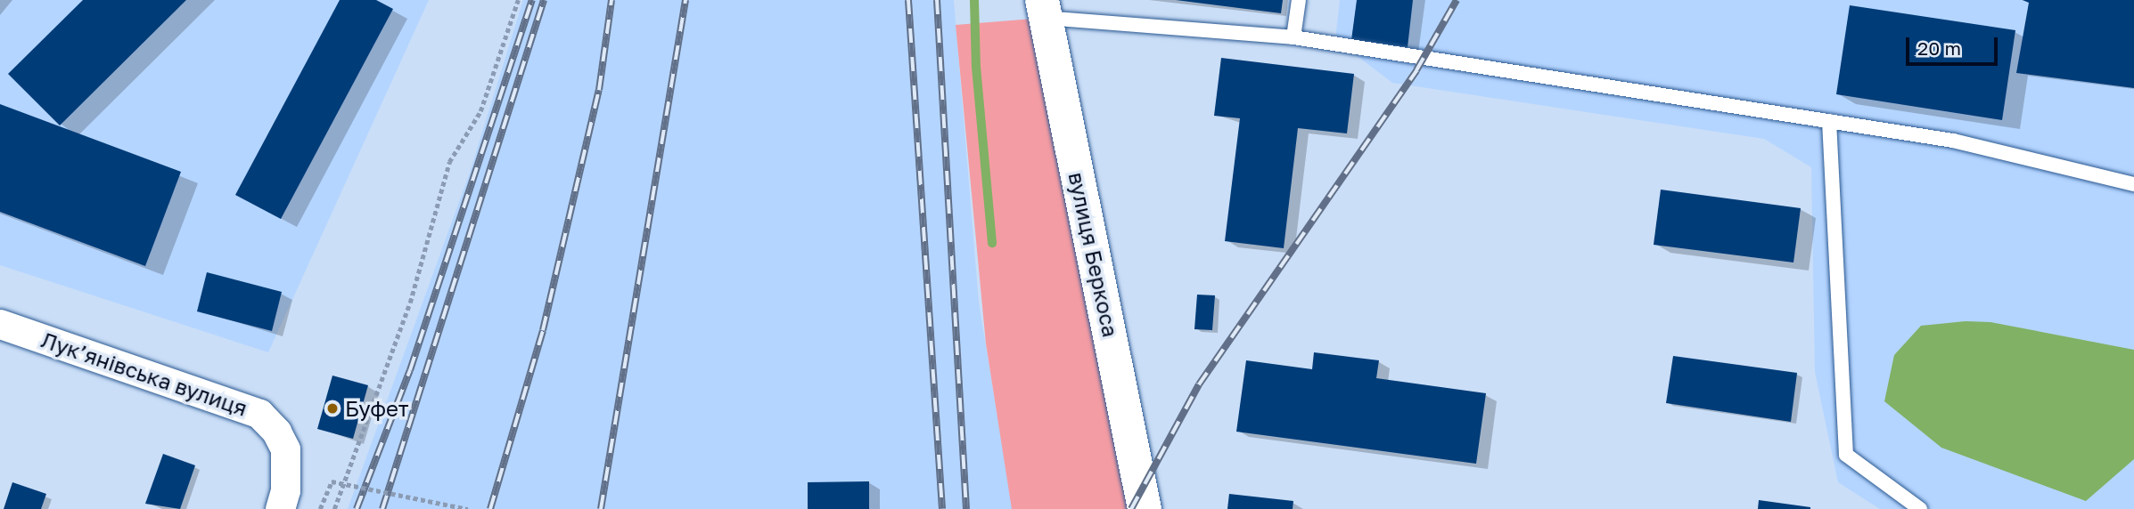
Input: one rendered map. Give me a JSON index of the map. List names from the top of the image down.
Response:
{
  "streets": {
    "street": ["вулиця Беркоса", "Лук’янівська вулиця"]
  },
  "places": ["Буфет"],
  "scale_bar": "20 m"
}
